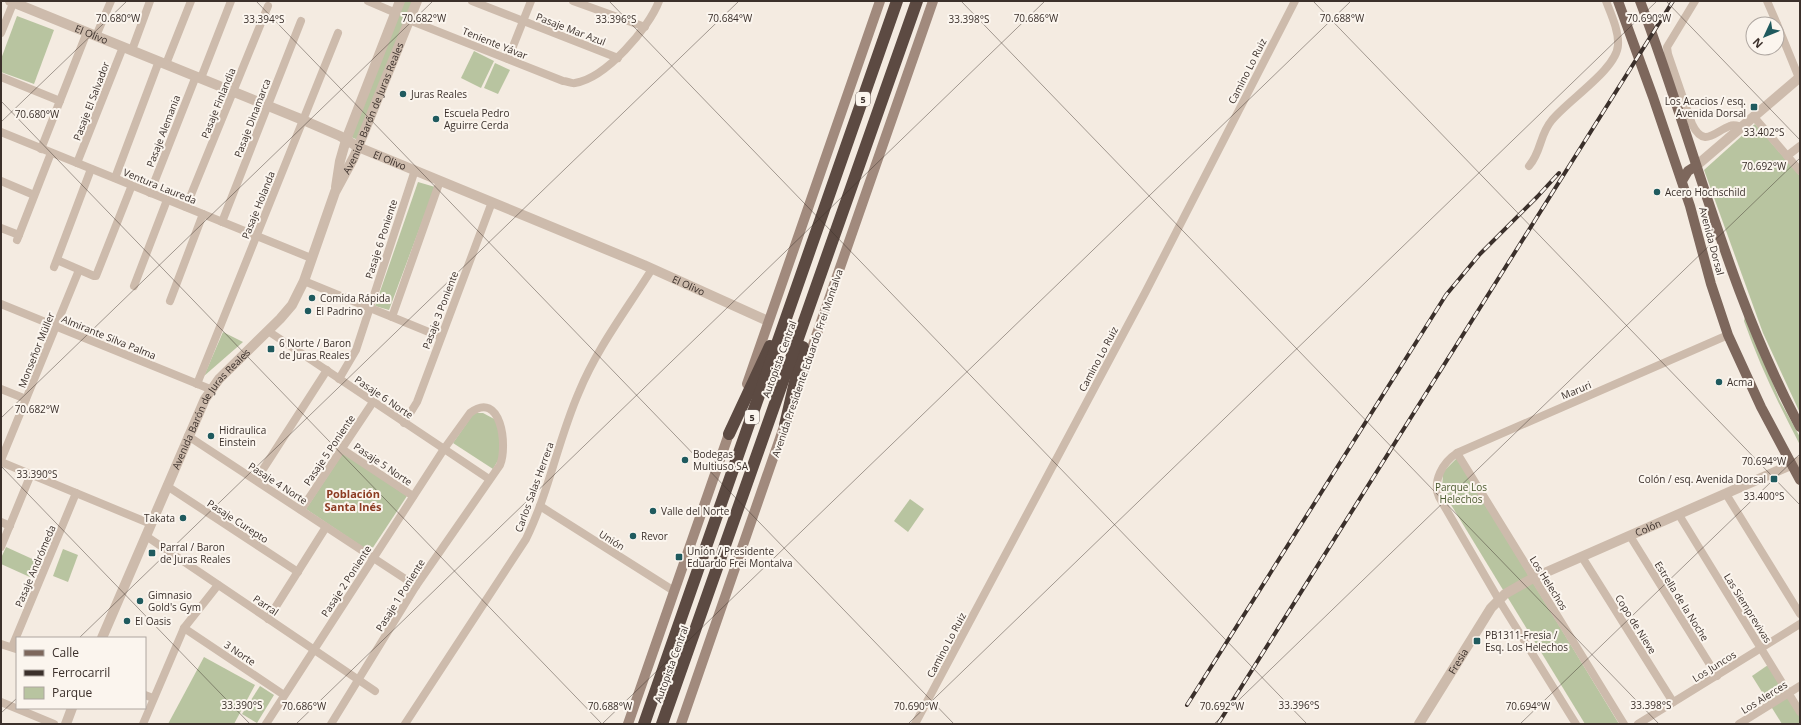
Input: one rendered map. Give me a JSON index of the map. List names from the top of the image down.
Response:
{
  "streets": {
    "highway": ["5", "Autopista Central"],
    "main road": ["Avenida Dorsal", "Avenida Presidente Eduardo Frei Montalva"],
    "street": [
      "Pasaje Mar Azul",
      "El Olivo",
      "Teniente Yávar",
      "Camino Lo Ruiz",
      "Pasaje El Salvador",
      "Pasaje Finlandia",
      "Avenida Barón de Juras Reales",
      "Pasaje Dinamarca",
      "Pasaje Alemania",
      "Ventura Laureda",
      "Pasaje Holanda",
      "Pasaje 6 Poniente",
      "Pasaje 3 Poniente",
      "Almirante Silva Palma",
      "Monseñor Müller",
      "Maruri",
      "Pasaje 6 Norte",
      "Pasaje 5 Poniente",
      "Pasaje 5 Norte",
      "Pasaje 4 Norte",
      "Carlos Salas Herrera",
      "Pasaje Curepto",
      "Colón",
      "Unión",
      "Pasaje Andrómeda",
      "Pasaje 2 Poniente",
      "Los Helechos",
      "Pasaje 1 Poniente",
      "Estrella de la Noche",
      "Parral",
      "Las Siemprevivas",
      "Copo de Nieve",
      "3 Norte",
      "Fresia",
      "Los Juncos",
      "Los Alerces"
    ]
  },
  "crossings": [
    ["Pasaje Mar Azul", "Teniente Yávar"],
    ["El Olivo", "Pasaje El Salvador"],
    ["El Olivo", "Pasaje Finlandia"],
    ["El Olivo", "Avenida Barón de Juras Reales"],
    ["El Olivo", "Pasaje Dinamarca"],
    ["El Olivo", "Pasaje Alemania"],
    ["El Olivo", "Pasaje Holanda"],
    ["El Olivo", "Pasaje 6 Poniente"],
    ["El Olivo", "Pasaje 3 Poniente"],
    ["El Olivo", "Carlos Salas Herrera"],
    ["Teniente Yávar", "Avenida Barón de Juras Reales"],
    ["Pasaje El Salvador", "Ventura Laureda"],
    ["Pasaje Finlandia", "Ventura Laureda"],
    ["Avenida Barón de Juras Reales", "Ventura Laureda"],
    ["Avenida Barón de Juras Reales", "Almirante Silva Palma"],
    ["Avenida Barón de Juras Reales", "Pasaje 6 Norte"],
    ["Avenida Barón de Juras Reales", "Pasaje 4 Norte"],
    ["Avenida Barón de Juras Reales", "Pasaje Curepto"],
    ["Avenida Barón de Juras Reales", "Parral"],
    ["Pasaje Dinamarca", "Ventura Laureda"],
    ["Pasaje Alemania", "Ventura Laureda"],
    ["Ventura Laureda", "Pasaje Holanda"],
    ["Pasaje Holanda", "Almirante Silva Palma"],
    ["Pasaje 6 Poniente", "Pasaje 6 Norte"],
    ["Avenida Dorsal", "Maruri"],
    ["Avenida Dorsal", "Colón"],
    ["Pasaje 3 Poniente", "Pasaje 6 Norte"],
    ["Almirante Silva Palma", "Monseñor Müller"],
    ["Maruri", "Colón"],
    ["Maruri", "Los Helechos"],
    ["Maruri", "Fresia"],
    ["Pasaje 6 Norte", "Pasaje 5 Poniente"],
    ["Pasaje 6 Norte", "Pasaje 2 Poniente"],
    ["Pasaje 6 Norte", "Pasaje 1 Poniente"],
    ["Pasaje 5 Poniente", "Pasaje 5 Norte"],
    ["Pasaje 5 Poniente", "Pasaje 4 Norte"],
    ["Pasaje 5 Norte", "Pasaje 2 Poniente"],
    ["Pasaje 4 Norte", "Pasaje 2 Poniente"],
    ["Pasaje 4 Norte", "Pasaje 1 Poniente"],
    ["Carlos Salas Herrera", "Unión"],
    ["Colón", "Los Helechos"],
    ["Colón", "Estrella de la Noche"],
    ["Colón", "Las Siemprevivas"],
    ["Colón", "Copo de Nieve"],
    ["Colón", "Fresia"],
    ["Pasaje 2 Poniente", "Pasaje 1 Poniente"],
    ["Pasaje 2 Poniente", "Parral"],
    ["Pasaje 2 Poniente", "3 Norte"],
    ["Pasaje 1 Poniente", "Parral"],
    ["Estrella de la Noche", "Los Juncos"],
    ["Las Siemprevivas", "Los Juncos"],
    ["Las Siemprevivas", "Los Alerces"],
    ["Copo de Nieve", "Los Juncos"]
  ],
  "districts": ["Población Santa Inés"],
  "parks": ["Parque Los Helechos"],
  "places": {
    "other": [
      "Juras Reales",
      "Escuela Pedro Aguirre Cerda",
      "Acero Hochschild",
      "Comida Rápida",
      "El Padrino",
      "Acma",
      "Hidraulica Einstein",
      "Bodegas Multiuso SA",
      "Valle del Norte",
      "Takata",
      "Revor",
      "Gimnasio Gold's Gym",
      "El Oasis"
    ],
    "transit": [
      "Los Acacios / esq. Avenida Dorsal",
      "6 Norte / Baron de Juras Reales",
      "Colón / esq. Avenida Dorsal",
      "Parral / Baron de Juras Reales",
      "Unión / Presidente Eduardo Frei Montalva",
      "PB1311-Fresia / Esq. Los Helechos"
    ]
  },
  "legend": ["Calle", "Ferrocarril", "Parque"],
  "north": "bottom left",
  "coordinates": [
    "70.680°W",
    "70.682°W",
    "70.684°W",
    "70.686°W",
    "70.688°W",
    "70.690°W",
    "33.394°S",
    "33.396°S",
    "33.398°S",
    "33.402°S",
    "70.692°W",
    "70.694°W",
    "33.390°S",
    "33.400°S"
  ]
}
